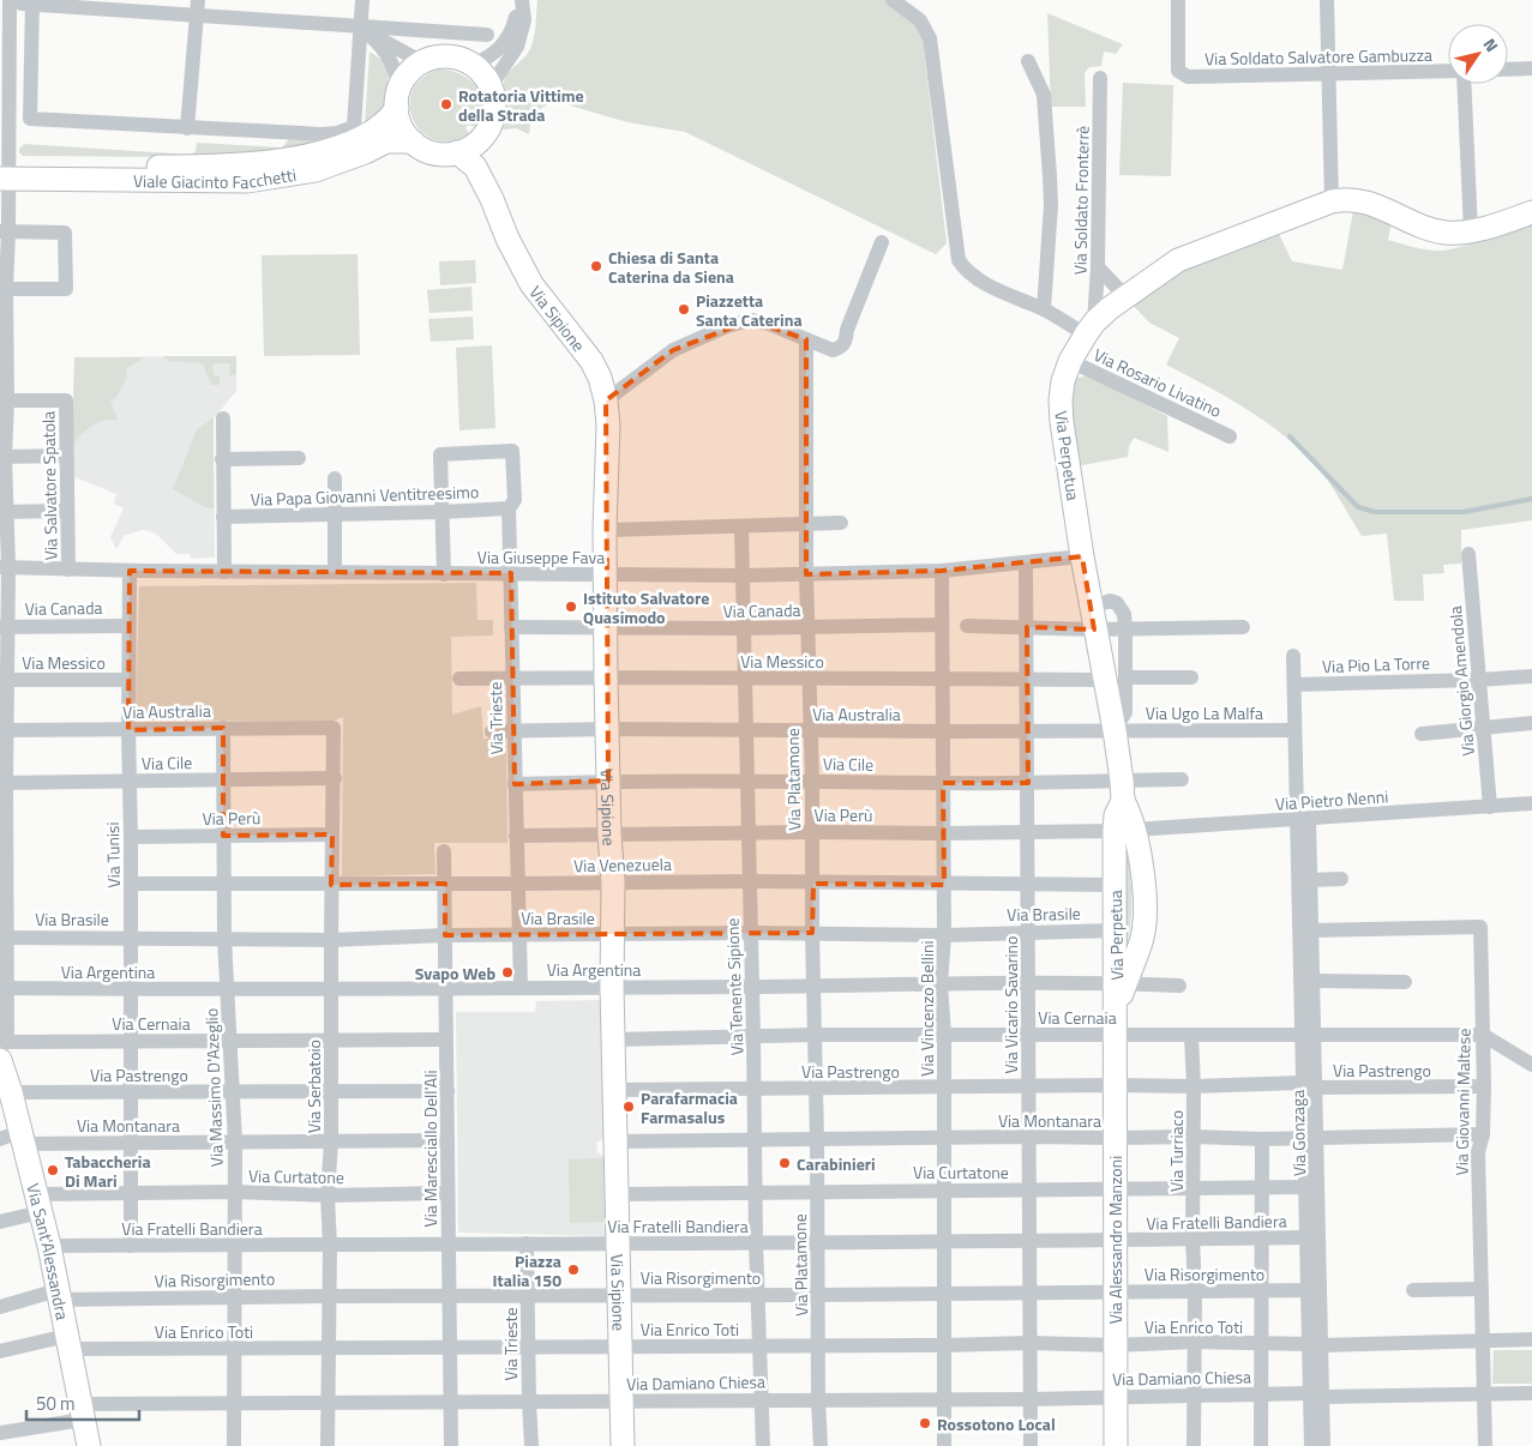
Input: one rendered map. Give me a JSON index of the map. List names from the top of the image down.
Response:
{
  "streets": {
    "street": [
      "Via Soldato Salvatore Gambuzza",
      "Viale Giacinto Facchetti",
      "Via Soldato Fronterrè",
      "Via Sipione",
      "Via Rosario Livatino",
      "Via Perpetua",
      "Via Salvatore Spatola",
      "Via Papa Giovanni Ventitreesimo",
      "Via Giuseppe Fava",
      "Via Canada",
      "Via Messico",
      "Via Pio La Torre",
      "Via Giorgio Amendola",
      "Via Australia",
      "Via Ugo La Malfa",
      "Via Trieste",
      "Via Cile",
      "Via Platamone",
      "Via Pietro Nenni",
      "Via Perù",
      "Via Tunisi",
      "Via Venezuela",
      "Via Brasile",
      "Via Argentina",
      "Via Tenente Sipione",
      "Via Vicario Savarino",
      "Via Vincenzo Bellini",
      "Via Cernaia",
      "Via Pastrengo",
      "Via Serbatoio",
      "Via Massimo D'Azeglio",
      "Via Giovanni Maltese",
      "Via Montanara",
      "Via Gonzaga",
      "Via Maresciallo Dell'Ali",
      "Via Turriaco",
      "Via Curtatone",
      "Via Fratelli Bandiera",
      "Via Alessandro Manzoni",
      "Via Sant'Alessandra",
      "Via Risorgimento",
      "Via Enrico Toti",
      "Via Damiano Chiesa"
    ]
  },
  "crossings": [
    ["Via Soldato Fronterrè", "Via Perpetua"],
    ["Via Sipione", "Via Giuseppe Fava"],
    ["Via Sipione", "Via Canada"],
    ["Via Sipione", "Via Messico"],
    ["Via Sipione", "Via Australia"],
    ["Via Sipione", "Via Cile"],
    ["Via Sipione", "Via Perù"],
    ["Via Sipione", "Via Venezuela"],
    ["Via Sipione", "Via Brasile"],
    ["Via Sipione", "Via Argentina"],
    ["Via Sipione", "Via Cernaia"],
    ["Via Sipione", "Via Pastrengo"],
    ["Via Sipione", "Via Montanara"],
    ["Via Sipione", "Via Curtatone"],
    ["Via Sipione", "Via Fratelli Bandiera"],
    ["Via Sipione", "Via Risorgimento"],
    ["Via Sipione", "Via Enrico Toti"],
    ["Via Sipione", "Via Damiano Chiesa"],
    ["Via Rosario Livatino", "Via Perpetua"],
    ["Via Perpetua", "Via Giuseppe Fava"],
    ["Via Perpetua", "Via Messico"],
    ["Via Perpetua", "Via Australia"],
    ["Via Perpetua", "Via Ugo La Malfa"],
    ["Via Perpetua", "Via Cile"],
    ["Via Perpetua", "Via Pietro Nenni"],
    ["Via Perpetua", "Via Perù"],
    ["Via Perpetua", "Via Venezuela"],
    ["Via Perpetua", "Via Brasile"],
    ["Via Perpetua", "Via Argentina"],
    ["Via Perpetua", "Via Alessandro Manzoni"],
    ["Via Salvatore Spatola", "Via Giuseppe Fava"],
    ["Via Papa Giovanni Ventitreesimo", "Via Trieste"],
    ["Via Giuseppe Fava", "Via Trieste"],
    ["Via Giuseppe Fava", "Via Platamone"],
    ["Via Giuseppe Fava", "Via Tunisi"],
    ["Via Giuseppe Fava", "Via Tenente Sipione"],
    ["Via Giuseppe Fava", "Via Vicario Savarino"],
    ["Via Giuseppe Fava", "Via Vincenzo Bellini"],
    ["Via Canada", "Via Trieste"],
    ["Via Canada", "Via Platamone"],
    ["Via Canada", "Via Tunisi"],
    ["Via Canada", "Via Tenente Sipione"],
    ["Via Canada", "Via Vincenzo Bellini"],
    ["Via Messico", "Via Trieste"],
    ["Via Messico", "Via Platamone"],
    ["Via Messico", "Via Tunisi"],
    ["Via Messico", "Via Tenente Sipione"],
    ["Via Messico", "Via Vicario Savarino"],
    ["Via Messico", "Via Vincenzo Bellini"],
    ["Via Pio La Torre", "Via Giorgio Amendola"],
    ["Via Giorgio Amendola", "Via Pietro Nenni"],
    ["Via Australia", "Via Ugo La Malfa"],
    ["Via Australia", "Via Trieste"],
    ["Via Australia", "Via Platamone"],
    ["Via Australia", "Via Tunisi"],
    ["Via Australia", "Via Tenente Sipione"],
    ["Via Australia", "Via Vicario Savarino"],
    ["Via Australia", "Via Vincenzo Bellini"],
    ["Via Australia", "Via Serbatoio"],
    ["Via Australia", "Via Massimo D'Azeglio"],
    ["Via Trieste", "Via Cile"],
    ["Via Trieste", "Via Perù"],
    ["Via Trieste", "Via Venezuela"],
    ["Via Trieste", "Via Brasile"],
    ["Via Trieste", "Via Argentina"],
    ["Via Trieste", "Via Fratelli Bandiera"],
    ["Via Trieste", "Via Risorgimento"],
    ["Via Trieste", "Via Enrico Toti"],
    ["Via Trieste", "Via Damiano Chiesa"],
    ["Via Cile", "Via Platamone"],
    ["Via Cile", "Via Tunisi"],
    ["Via Cile", "Via Tenente Sipione"],
    ["Via Cile", "Via Vicario Savarino"],
    ["Via Cile", "Via Vincenzo Bellini"],
    ["Via Cile", "Via Serbatoio"],
    ["Via Cile", "Via Massimo D'Azeglio"],
    ["Via Platamone", "Via Perù"],
    ["Via Platamone", "Via Venezuela"],
    ["Via Platamone", "Via Brasile"],
    ["Via Platamone", "Via Argentina"],
    ["Via Platamone", "Via Cernaia"],
    ["Via Platamone", "Via Pastrengo"],
    ["Via Platamone", "Via Montanara"],
    ["Via Platamone", "Via Curtatone"],
    ["Via Platamone", "Via Fratelli Bandiera"],
    ["Via Platamone", "Via Risorgimento"],
    ["Via Platamone", "Via Enrico Toti"],
    ["Via Platamone", "Via Damiano Chiesa"],
    ["Via Pietro Nenni", "Via Perù"],
    ["Via Pietro Nenni", "Via Gonzaga"],
    ["Via Pietro Nenni", "Via Alessandro Manzoni"],
    ["Via Perù", "Via Tunisi"],
    ["Via Perù", "Via Tenente Sipione"],
    ["Via Perù", "Via Vicario Savarino"],
    ["Via Perù", "Via Vincenzo Bellini"],
    ["Via Perù", "Via Serbatoio"],
    ["Via Perù", "Via Massimo D'Azeglio"],
    ["Via Perù", "Via Alessandro Manzoni"],
    ["Via Tunisi", "Via Venezuela"],
    ["Via Tunisi", "Via Brasile"],
    ["Via Tunisi", "Via Argentina"],
    ["Via Tunisi", "Via Cernaia"],
    ["Via Tunisi", "Via Pastrengo"],
    ["Via Tunisi", "Via Montanara"],
    ["Via Tunisi", "Via Curtatone"],
    ["Via Tunisi", "Via Fratelli Bandiera"],
    ["Via Venezuela", "Via Tenente Sipione"],
    ["Via Venezuela", "Via Vicario Savarino"],
    ["Via Venezuela", "Via Vincenzo Bellini"],
    ["Via Venezuela", "Via Serbatoio"],
    ["Via Venezuela", "Via Massimo D'Azeglio"],
    ["Via Venezuela", "Via Maresciallo Dell'Ali"],
    ["Via Brasile", "Via Tenente Sipione"],
    ["Via Brasile", "Via Vicario Savarino"],
    ["Via Brasile", "Via Vincenzo Bellini"],
    ["Via Brasile", "Via Serbatoio"],
    ["Via Brasile", "Via Massimo D'Azeglio"],
    ["Via Brasile", "Via Maresciallo Dell'Ali"],
    ["Via Argentina", "Via Tenente Sipione"],
    ["Via Argentina", "Via Vicario Savarino"],
    ["Via Argentina", "Via Vincenzo Bellini"],
    ["Via Argentina", "Via Serbatoio"],
    ["Via Argentina", "Via Massimo D'Azeglio"],
    ["Via Argentina", "Via Maresciallo Dell'Ali"],
    ["Via Argentina", "Via Alessandro Manzoni"],
    ["Via Tenente Sipione", "Via Cernaia"],
    ["Via Tenente Sipione", "Via Pastrengo"],
    ["Via Tenente Sipione", "Via Montanara"],
    ["Via Tenente Sipione", "Via Curtatone"],
    ["Via Tenente Sipione", "Via Fratelli Bandiera"],
    ["Via Tenente Sipione", "Via Risorgimento"],
    ["Via Tenente Sipione", "Via Enrico Toti"],
    ["Via Tenente Sipione", "Via Damiano Chiesa"],
    ["Via Vicario Savarino", "Via Cernaia"],
    ["Via Vicario Savarino", "Via Pastrengo"],
    ["Via Vicario Savarino", "Via Montanara"],
    ["Via Vicario Savarino", "Via Curtatone"],
    ["Via Vicario Savarino", "Via Fratelli Bandiera"],
    ["Via Vicario Savarino", "Via Risorgimento"],
    ["Via Vicario Savarino", "Via Enrico Toti"],
    ["Via Vicario Savarino", "Via Damiano Chiesa"],
    ["Via Vincenzo Bellini", "Via Cernaia"],
    ["Via Vincenzo Bellini", "Via Pastrengo"],
    ["Via Vincenzo Bellini", "Via Montanara"],
    ["Via Vincenzo Bellini", "Via Curtatone"],
    ["Via Vincenzo Bellini", "Via Fratelli Bandiera"],
    ["Via Vincenzo Bellini", "Via Risorgimento"],
    ["Via Vincenzo Bellini", "Via Enrico Toti"],
    ["Via Vincenzo Bellini", "Via Damiano Chiesa"],
    ["Via Cernaia", "Via Serbatoio"],
    ["Via Cernaia", "Via Massimo D'Azeglio"],
    ["Via Cernaia", "Via Giovanni Maltese"],
    ["Via Cernaia", "Via Gonzaga"],
    ["Via Cernaia", "Via Maresciallo Dell'Ali"],
    ["Via Cernaia", "Via Turriaco"],
    ["Via Cernaia", "Via Alessandro Manzoni"],
    ["Via Cernaia", "Via Sant'Alessandra"],
    ["Via Pastrengo", "Via Serbatoio"],
    ["Via Pastrengo", "Via Massimo D'Azeglio"],
    ["Via Pastrengo", "Via Giovanni Maltese"],
    ["Via Pastrengo", "Via Gonzaga"],
    ["Via Pastrengo", "Via Maresciallo Dell'Ali"],
    ["Via Pastrengo", "Via Turriaco"],
    ["Via Pastrengo", "Via Alessandro Manzoni"],
    ["Via Pastrengo", "Via Sant'Alessandra"],
    ["Via Serbatoio", "Via Montanara"],
    ["Via Serbatoio", "Via Curtatone"],
    ["Via Serbatoio", "Via Fratelli Bandiera"],
    ["Via Serbatoio", "Via Risorgimento"],
    ["Via Serbatoio", "Via Enrico Toti"],
    ["Via Serbatoio", "Via Damiano Chiesa"],
    ["Via Massimo D'Azeglio", "Via Montanara"],
    ["Via Massimo D'Azeglio", "Via Curtatone"],
    ["Via Massimo D'Azeglio", "Via Fratelli Bandiera"],
    ["Via Massimo D'Azeglio", "Via Risorgimento"],
    ["Via Massimo D'Azeglio", "Via Enrico Toti"],
    ["Via Massimo D'Azeglio", "Via Damiano Chiesa"],
    ["Via Giovanni Maltese", "Via Montanara"],
    ["Via Giovanni Maltese", "Via Gonzaga"],
    ["Via Giovanni Maltese", "Via Enrico Toti"],
    ["Via Giovanni Maltese", "Via Damiano Chiesa"],
    ["Via Montanara", "Via Gonzaga"],
    ["Via Montanara", "Via Maresciallo Dell'Ali"],
    ["Via Montanara", "Via Turriaco"],
    ["Via Montanara", "Via Alessandro Manzoni"],
    ["Via Montanara", "Via Sant'Alessandra"],
    ["Via Gonzaga", "Via Curtatone"],
    ["Via Gonzaga", "Via Fratelli Bandiera"],
    ["Via Gonzaga", "Via Risorgimento"],
    ["Via Gonzaga", "Via Enrico Toti"],
    ["Via Gonzaga", "Via Damiano Chiesa"],
    ["Via Maresciallo Dell'Ali", "Via Curtatone"],
    ["Via Maresciallo Dell'Ali", "Via Fratelli Bandiera"],
    ["Via Maresciallo Dell'Ali", "Via Risorgimento"],
    ["Via Maresciallo Dell'Ali", "Via Enrico Toti"],
    ["Via Maresciallo Dell'Ali", "Via Damiano Chiesa"],
    ["Via Turriaco", "Via Curtatone"],
    ["Via Turriaco", "Via Fratelli Bandiera"],
    ["Via Turriaco", "Via Risorgimento"],
    ["Via Turriaco", "Via Enrico Toti"],
    ["Via Turriaco", "Via Damiano Chiesa"],
    ["Via Curtatone", "Via Alessandro Manzoni"],
    ["Via Curtatone", "Via Sant'Alessandra"],
    ["Via Fratelli Bandiera", "Via Alessandro Manzoni"],
    ["Via Fratelli Bandiera", "Via Sant'Alessandra"],
    ["Via Alessandro Manzoni", "Via Risorgimento"],
    ["Via Alessandro Manzoni", "Via Enrico Toti"],
    ["Via Alessandro Manzoni", "Via Damiano Chiesa"],
    ["Via Sant'Alessandra", "Via Risorgimento"],
    ["Via Sant'Alessandra", "Via Enrico Toti"],
    ["Via Sant'Alessandra", "Via Damiano Chiesa"]
  ],
  "places": [
    "Rotatoria Vittime della Strada",
    "Chiesa di Santa Caterina da Siena",
    "Piazzetta Santa Caterina",
    "Istituto Salvatore Quasimodo",
    "Svapo Web",
    "Parafarmacia Farmasalus",
    "Carabinieri",
    "Tabaccheria Di Mari",
    "Piazza Italia 150",
    "Rossotono Local"
  ],
  "scale_bar": "50 m",
  "north": "top right"
}
